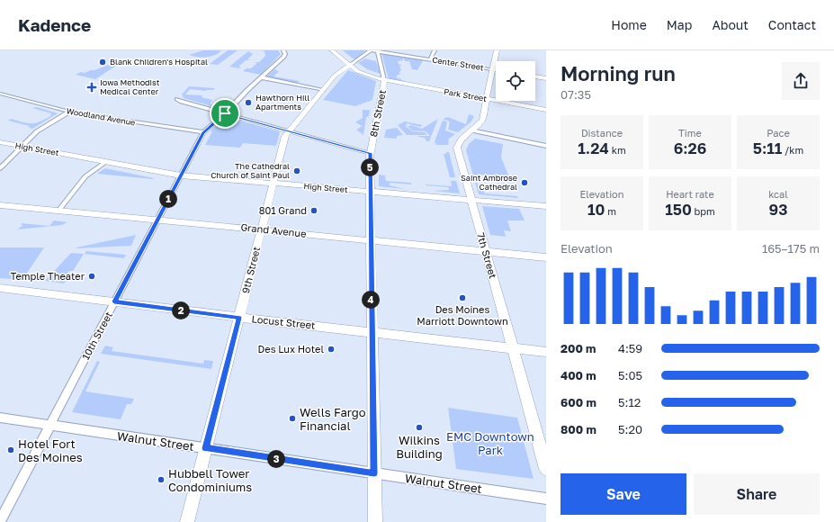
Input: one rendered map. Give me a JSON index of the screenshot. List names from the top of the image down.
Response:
{
  "streets": {
    "main road": [
      "Center Street",
      "Park Street",
      "8th Street",
      "High Street",
      "Grand Avenue",
      "7th Street",
      "9th Street",
      "Locust Street"
    ],
    "street": ["Woodland Avenue", "10th Street", "Walnut Street"]
  },
  "crossings": [
    ["Center Street", "8th Street"],
    ["Center Street", "7th Street"],
    ["Center Street", "9th Street"],
    ["Park Street", "8th Street"],
    ["Park Street", "7th Street"],
    ["Park Street", "9th Street"],
    ["8th Street", "High Street"],
    ["8th Street", "Grand Avenue"],
    ["8th Street", "Locust Street"],
    ["8th Street", "Walnut Street"],
    ["Woodland Avenue", "10th Street"],
    ["High Street", "7th Street"],
    ["High Street", "9th Street"],
    ["High Street", "10th Street"],
    ["Grand Avenue", "7th Street"],
    ["Grand Avenue", "9th Street"],
    ["Grand Avenue", "10th Street"],
    ["7th Street", "Locust Street"],
    ["9th Street", "Locust Street"],
    ["9th Street", "Walnut Street"],
    ["Locust Street", "10th Street"],
    ["10th Street", "Walnut Street"]
  ],
  "parks": ["EMC Downtown Park"],
  "places": {
    "other": [
      "Blank Children's Hospital",
      "Hawthorn Hill Apartments",
      "The Cathedral Church of Saint Paul",
      "Saint Ambrose Cathedral",
      "801 Grand",
      "Temple Theater",
      "Des Moines Marriott Downtown",
      "Des Lux Hotel",
      "Wells Fargo Financial",
      "Wilkins Building",
      "Hotel Fort Des Moines",
      "Hubbell Tower Condominiums"
    ],
    "health": ["Iowa Methodist Medical Center"]
  },
  "page": {
    "header": "Kadence",
    "nav": [
      "Home",
      "Map",
      "About",
      "Contact"
    ],
    "heading": ["Morning run", "07:35"],
    "stats": [
      ["Distance", "1.24 km"],
      ["Time", "6:26"],
      ["Pace", "5:11 /km"],
      ["Elevation", "10 m"],
      ["Heart rate", "150 bpm"],
      ["kcal", "93"]
    ],
    "pins": [
      "5",
      "1",
      "4",
      "2",
      "3"
    ],
    "chart": ["Elevation", "165–175 m"],
    "list": [
      {
        "name": "200 m",
        "note": "4:59"
      },
      {
        "name": "400 m",
        "note": "5:05"
      },
      {
        "name": "600 m",
        "note": "5:12"
      },
      {
        "name": "800 m",
        "note": "5:20"
      }
    ],
    "buttons": ["Save", "Share"]
  }
}
